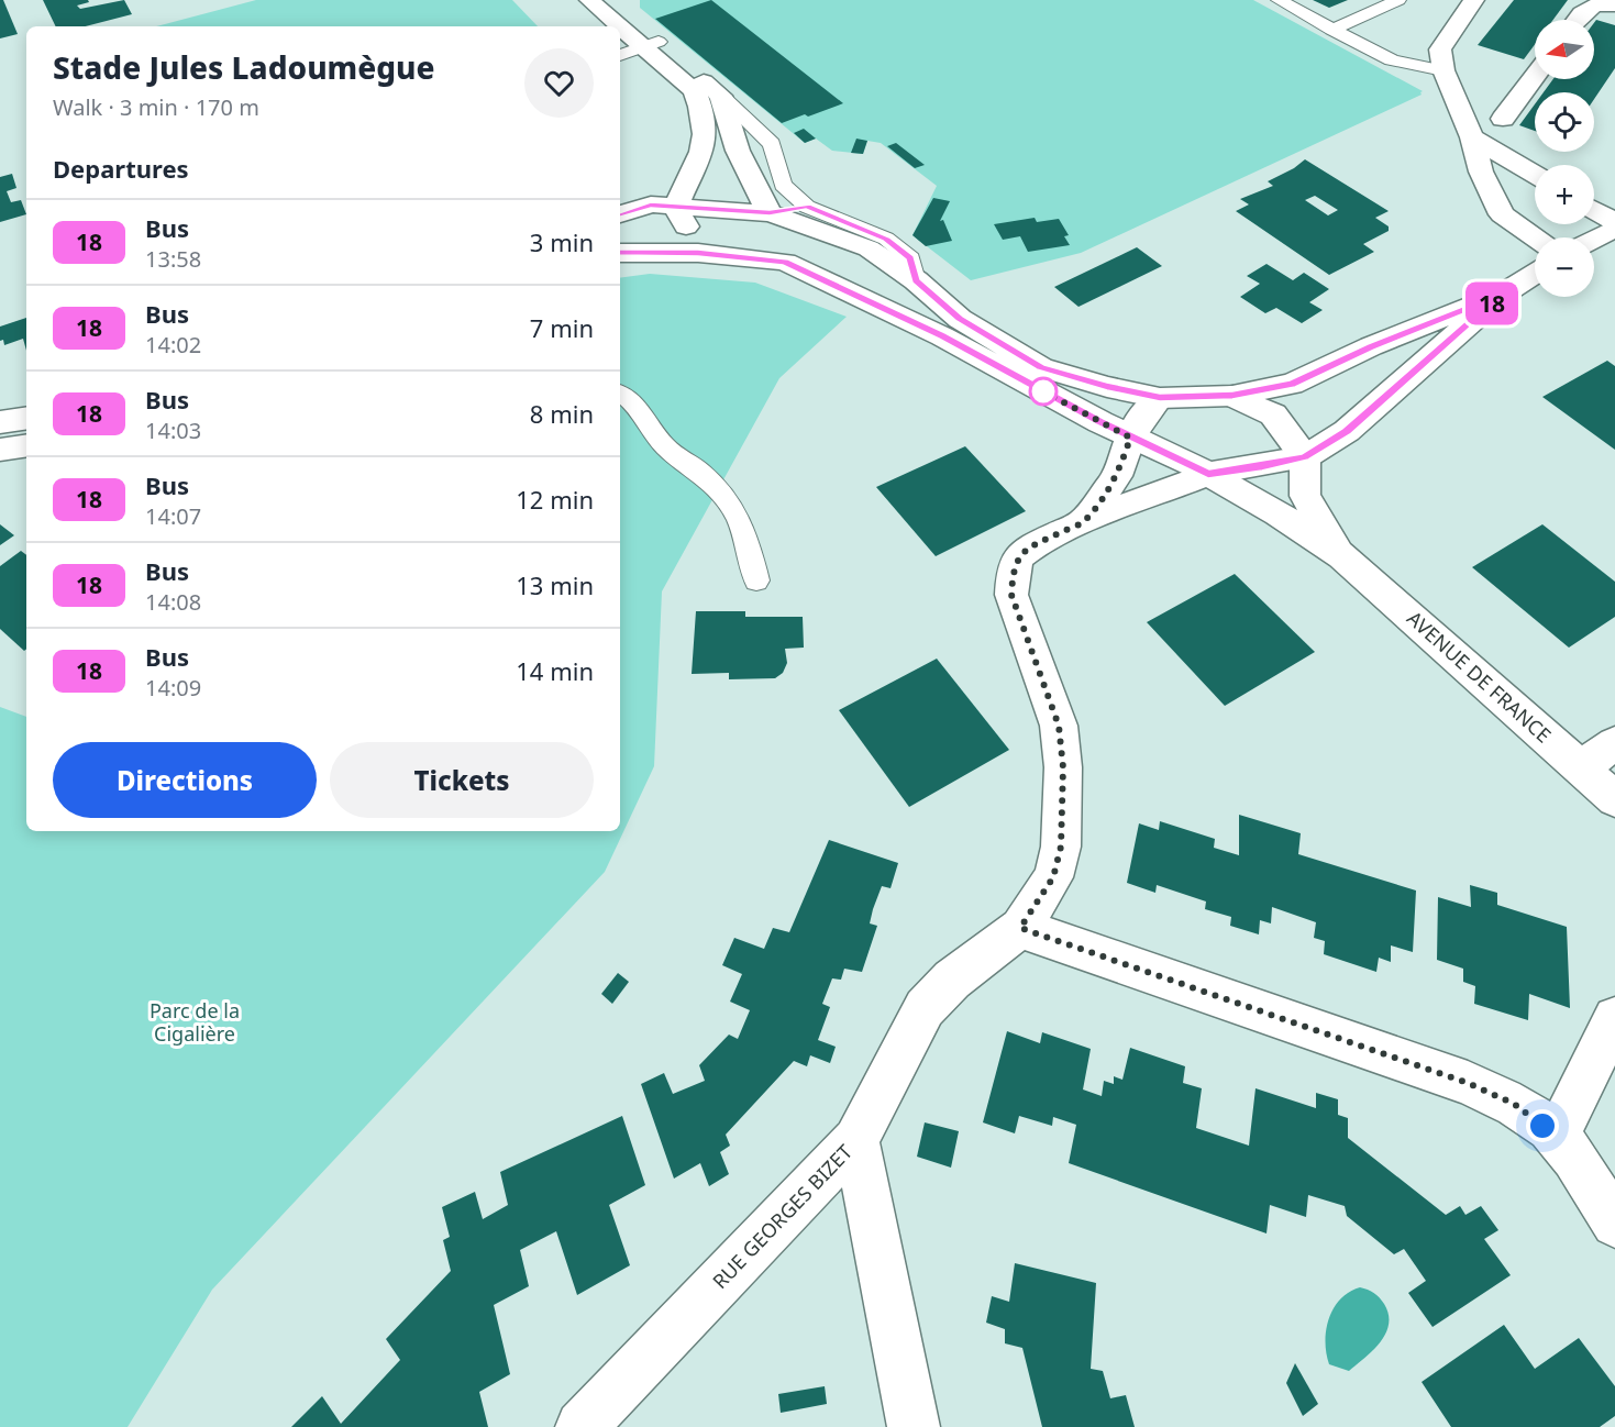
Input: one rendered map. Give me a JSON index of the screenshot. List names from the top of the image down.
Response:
{
  "streets": {
    "street": ["AVENUE DE FRANCE", "RUE GEORGES BIZET"]
  },
  "crossings": [
    ["AVENUE DE FRANCE", "RUE GEORGES BIZET"]
  ],
  "parks": ["Parc de la Cigalière"],
  "lines": ["bus line 18"],
  "north": "left",
  "page": {
    "on_map": "18",
    "map_buttons": ["+", "−"],
    "heading": [
      ["Stade Jules Ladoumègue", "Walk · 3 min · 170 m"],
      "Departures"
    ],
    "list": [
      {
        "mark": "18",
        "name": "Bus",
        "note": "13:58",
        "value": "3 min"
      },
      {
        "mark": "18",
        "name": "Bus",
        "note": "14:02",
        "value": "7 min"
      },
      {
        "mark": "18",
        "name": "Bus",
        "note": "14:03",
        "value": "8 min"
      },
      {
        "mark": "18",
        "name": "Bus",
        "note": "14:07",
        "value": "12 min"
      },
      {
        "mark": "18",
        "name": "Bus",
        "note": "14:08",
        "value": "13 min"
      },
      {
        "mark": "18",
        "name": "Bus",
        "note": "14:09",
        "value": "14 min"
      }
    ],
    "buttons": ["Directions", "Tickets"]
  }
}
